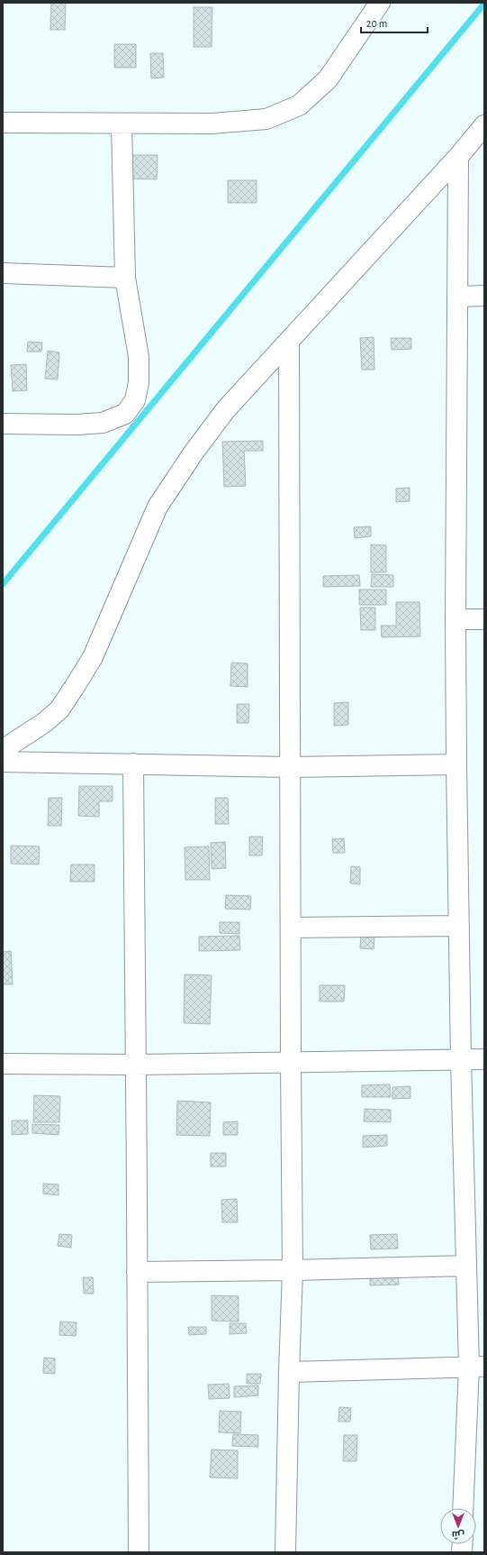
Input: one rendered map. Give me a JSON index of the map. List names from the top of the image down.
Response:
{
  "scale_bar": "20 m",
  "north": "bottom"
}
